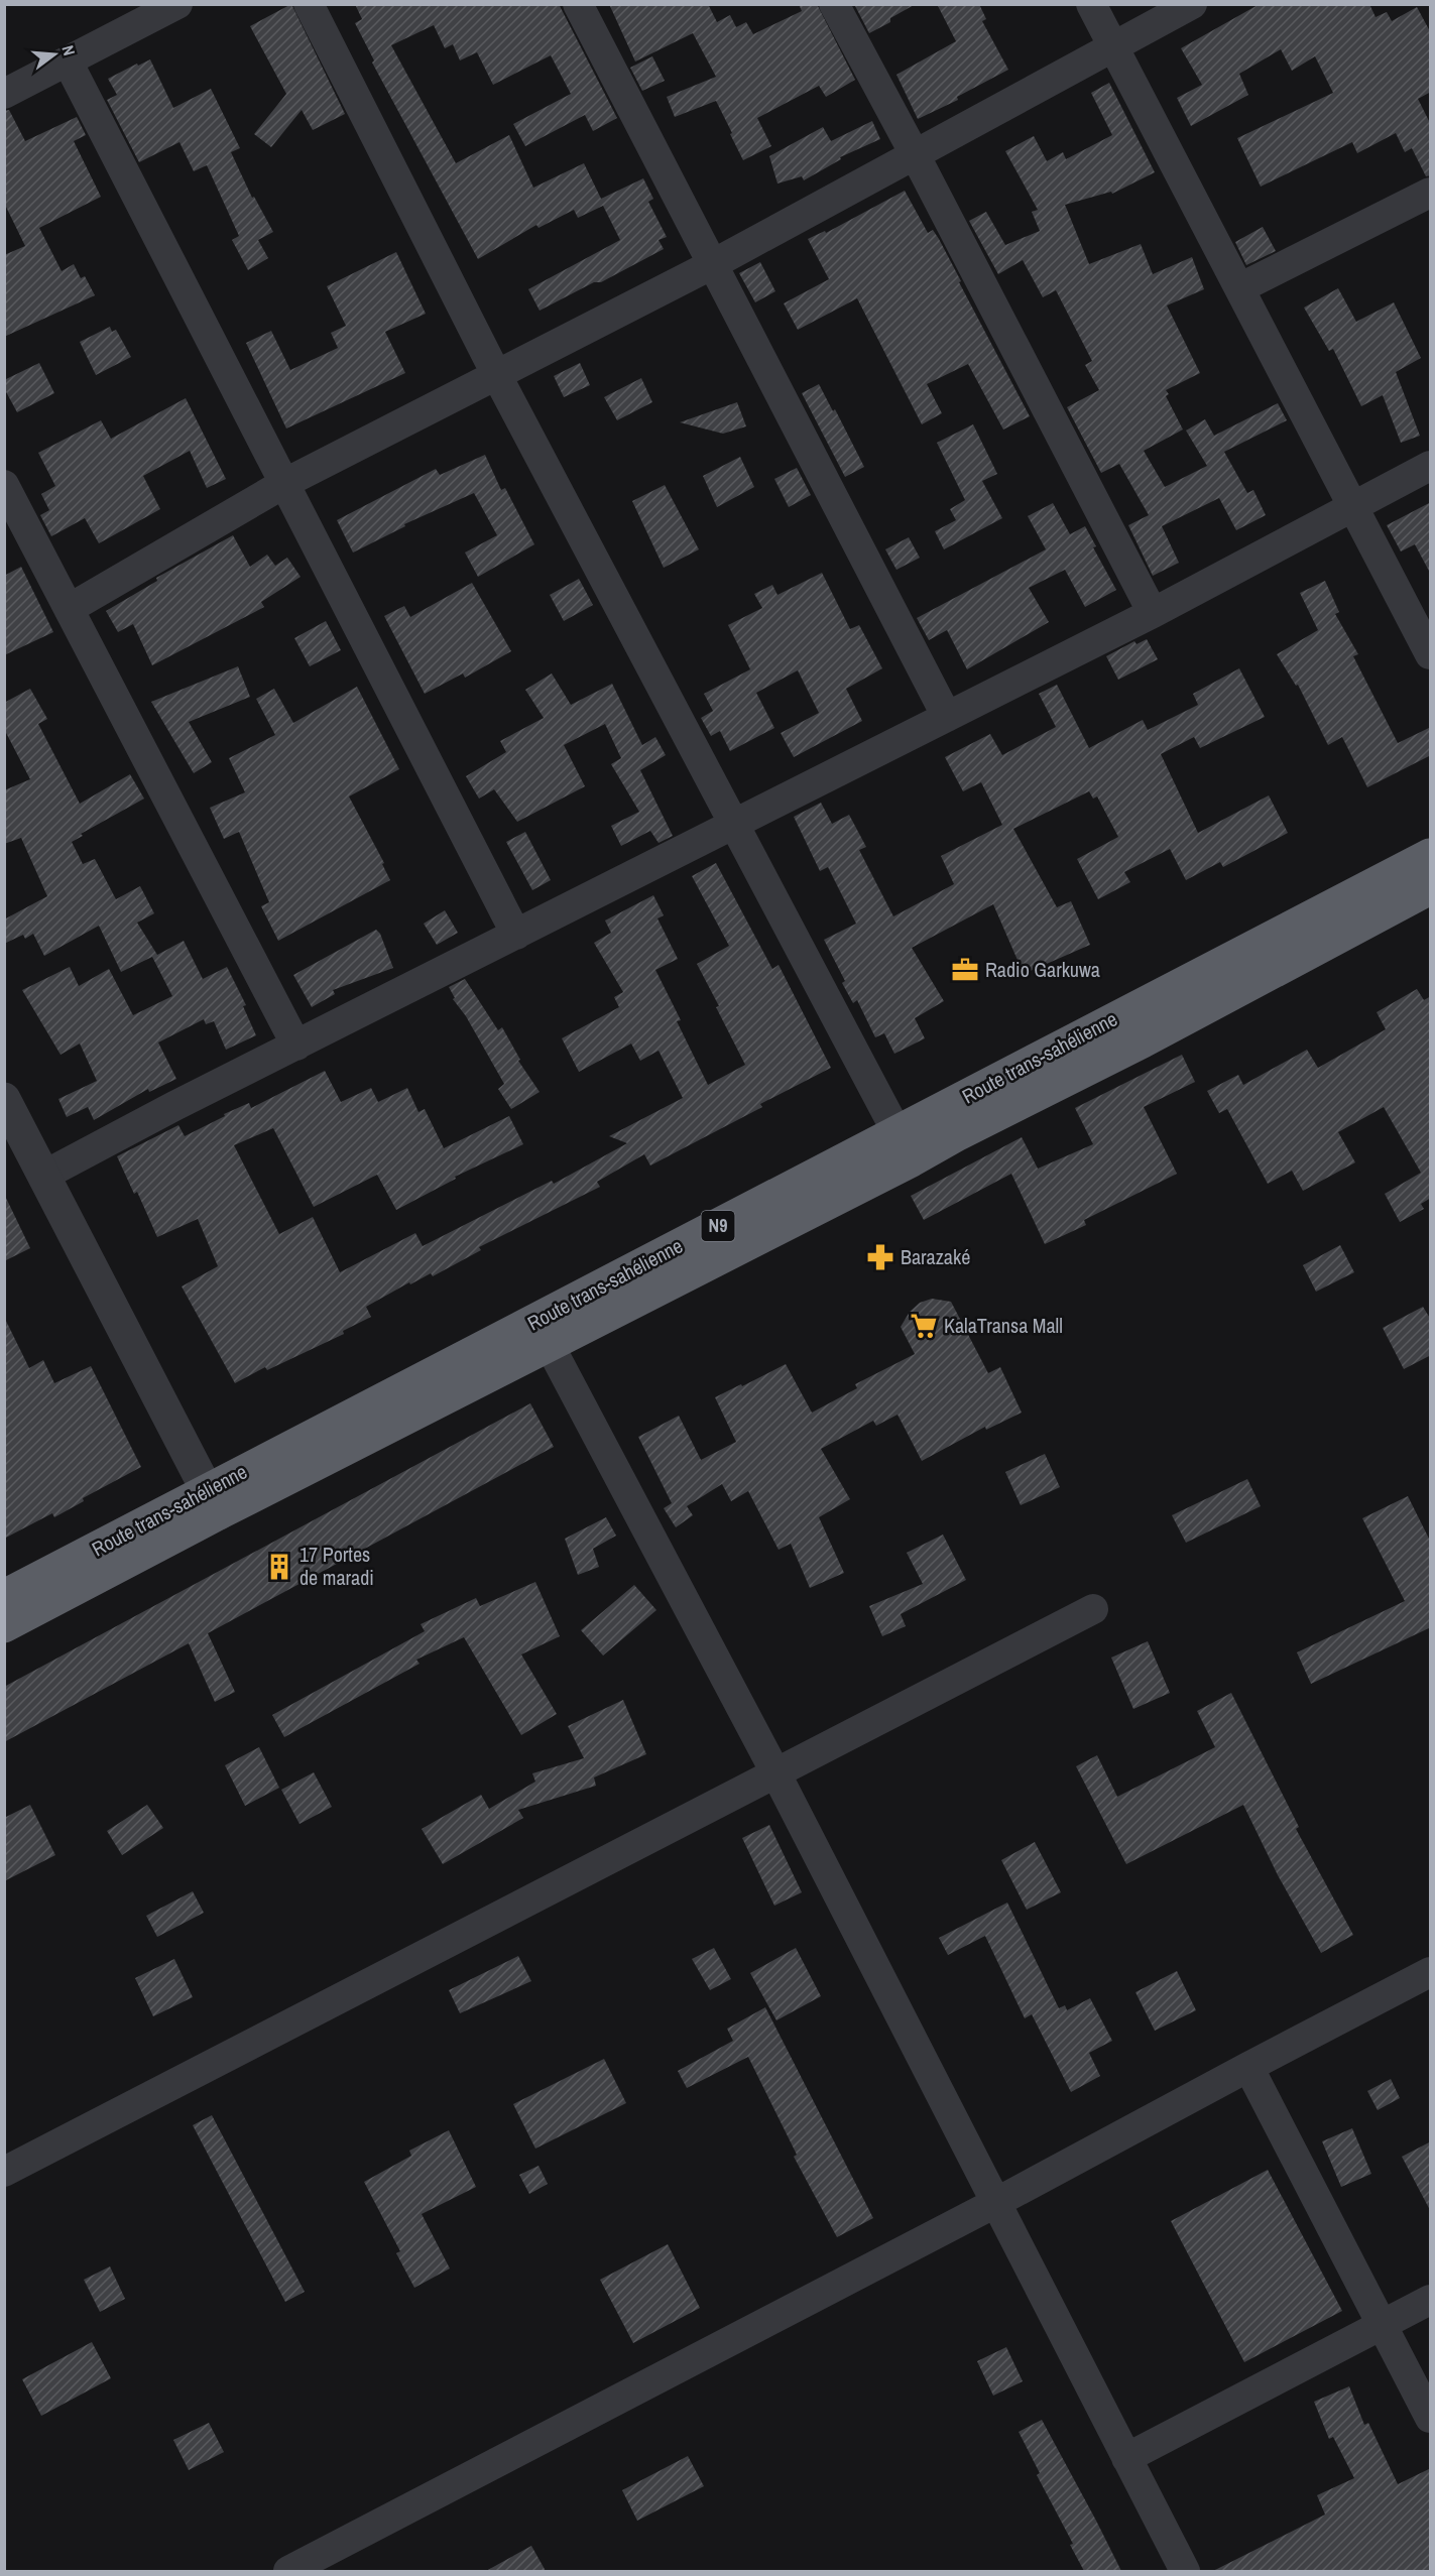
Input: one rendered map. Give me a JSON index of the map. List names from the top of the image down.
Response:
{
  "streets": {
    "highway": ["Route trans-sahélienne", "N9"]
  },
  "places": {
    "office": ["Radio Garkuwa"],
    "pharmacy": ["Barazaké"],
    "supermarket": ["KalaTransa Mall"],
    "building": ["17 Portes de maradi"]
  },
  "north": "right"
}
